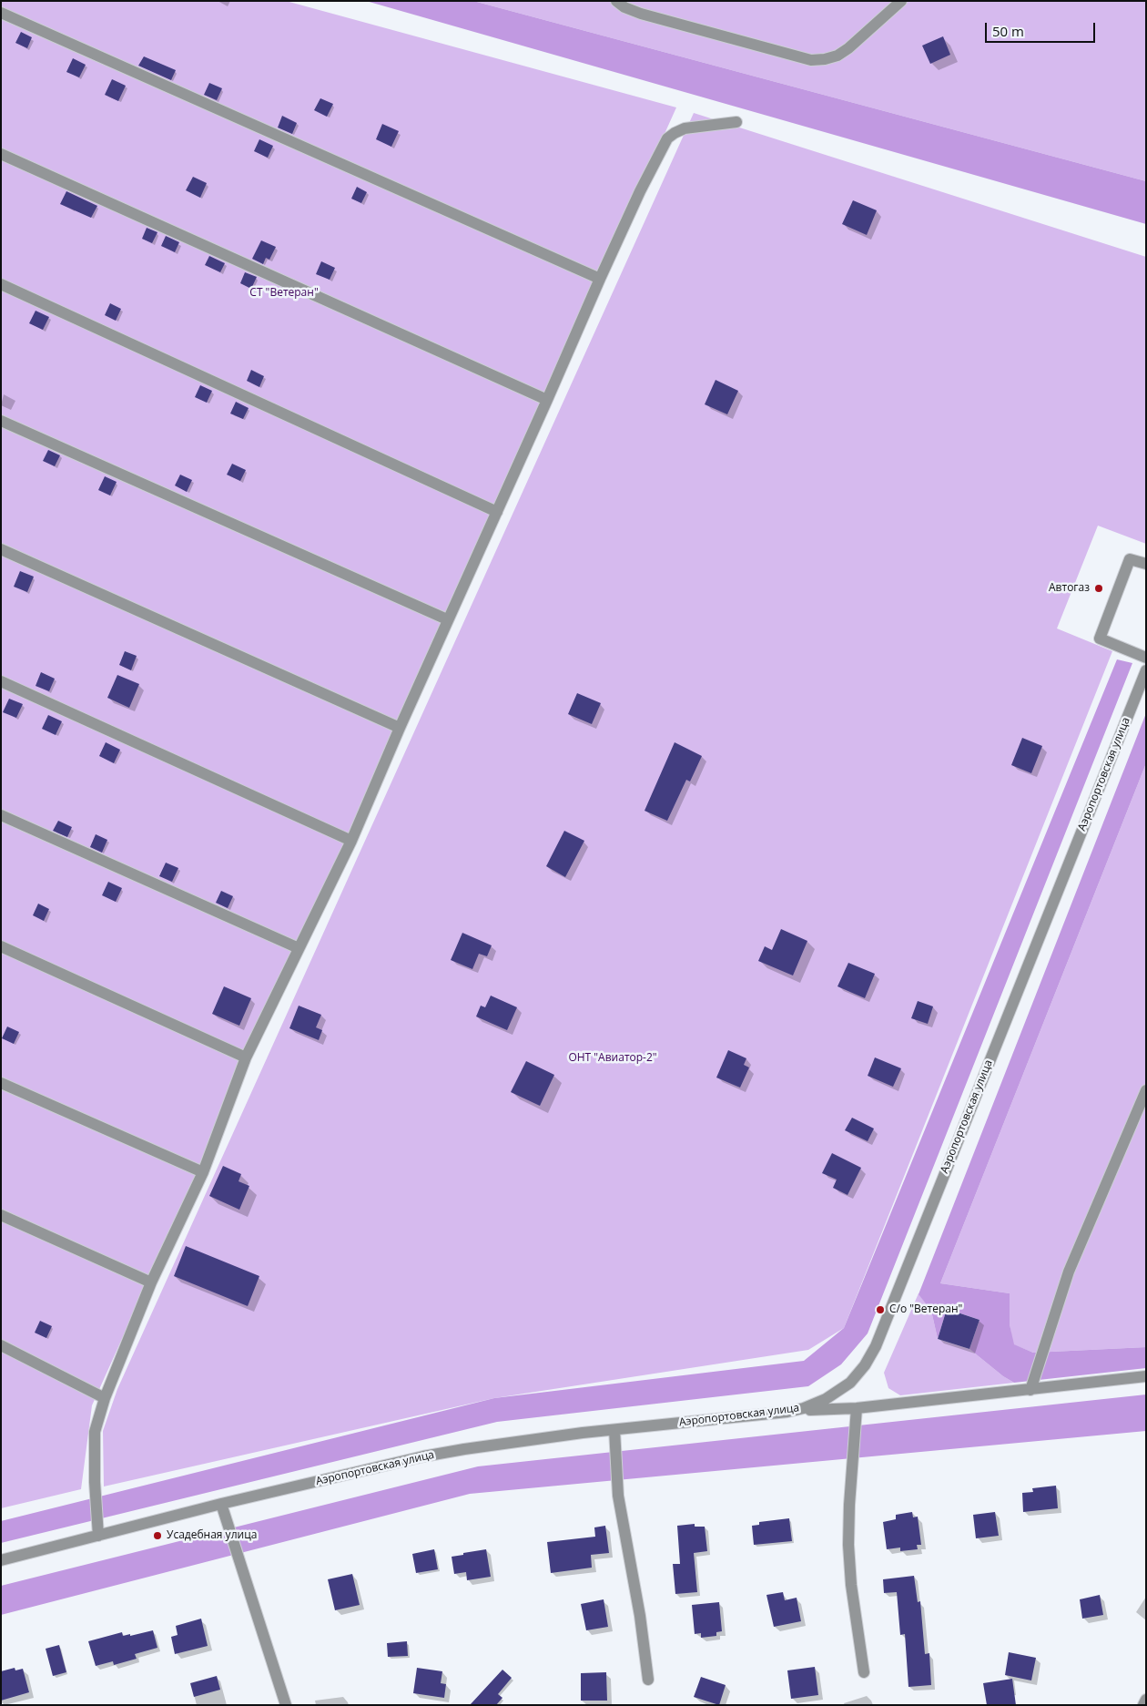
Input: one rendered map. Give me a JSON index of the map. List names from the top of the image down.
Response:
{
  "streets": {
    "street": ["Аэропортовская улица"]
  },
  "parks": ["СТ \"Ветеран\"", "ОНТ \"Авиатор-2\""],
  "places": ["Автогаз", "С/о \"Ветеран\"", "Усадебная улица"],
  "scale_bar": "50 m"
}
